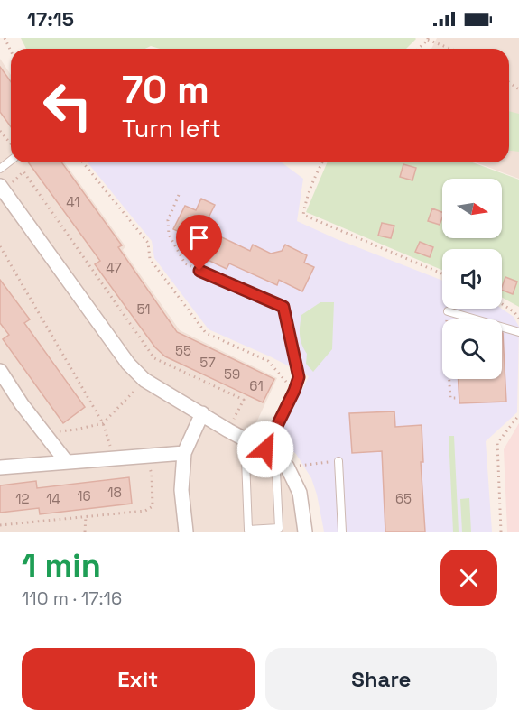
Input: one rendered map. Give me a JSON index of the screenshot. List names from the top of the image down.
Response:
{
  "house_numbers": [
    "41",
    "47",
    "51",
    "55",
    "57",
    "59",
    "61",
    "18",
    "16",
    "12",
    "14",
    "65"
  ],
  "north": "right",
  "page": {
    "status": "17:15",
    "turn": ["70 m", "Turn left"],
    "heading": ["1 min", "110 m · 17:16"],
    "buttons": ["Exit", "Share"]
  }
}
